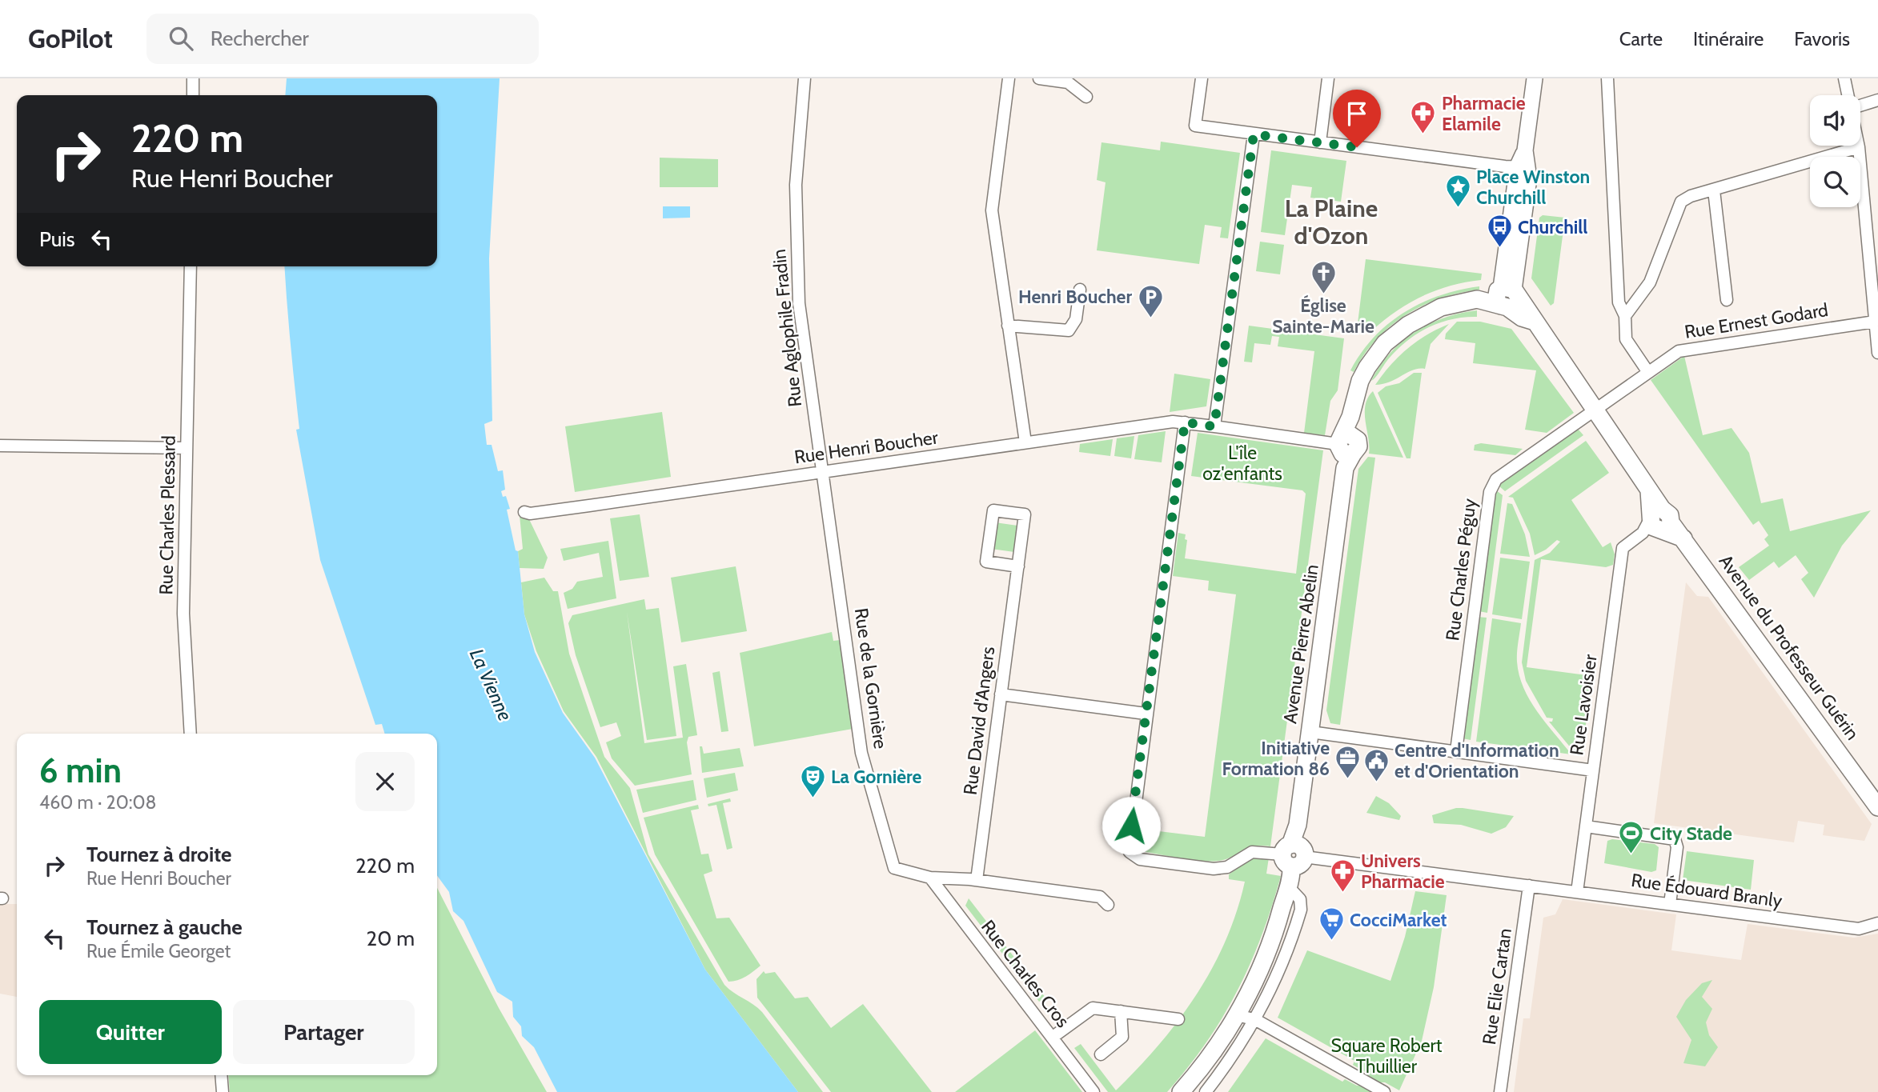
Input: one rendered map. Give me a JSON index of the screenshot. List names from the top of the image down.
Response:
{
  "streets": {
    "main road": ["Avenue Pierre Abelin", "Avenue du Professeur Guérin"],
    "street": [
      "Rue Ernest Godard",
      "Rue Aglophile Fradin",
      "Rue Henri Boucher",
      "Rue Charles Plessard",
      "Rue Charles Péguy",
      "Rue de la Gornière",
      "Rue Lavoisier",
      "Rue David d'Angers",
      "Rue Édouard Branly",
      "Rue Charles Cros",
      "Rue Elie Cartan"
    ]
  },
  "crossings": [
    ["Rue Ernest Godard", "Rue Charles Péguy"],
    ["Rue Ernest Godard", "Avenue du Professeur Guérin"],
    ["Rue Aglophile Fradin", "Rue Henri Boucher"],
    ["Rue Aglophile Fradin", "Rue de la Gornière"],
    ["Rue Henri Boucher", "Avenue Pierre Abelin"],
    ["Rue Henri Boucher", "Rue de la Gornière"],
    ["Rue Henri Boucher", "Rue Édouard Branly"],
    ["Rue Charles Péguy", "Avenue du Professeur Guérin"],
    ["Avenue Pierre Abelin", "Rue Édouard Branly"],
    ["Avenue du Professeur Guérin", "Rue Lavoisier"],
    ["Rue de la Gornière", "Rue David d'Angers"],
    ["Rue de la Gornière", "Rue Charles Cros"],
    ["Rue Lavoisier", "Rue Édouard Branly"],
    ["Rue Édouard Branly", "Rue Elie Cartan"]
  ],
  "districts": ["La Plaine d'Ozon"],
  "water": ["La Vienne"],
  "parks": ["L'île oz'enfants", "Square Robert Thuillier"],
  "places": {
    "pharmacy": ["Pharmacie Elamile", "Univers Pharmacie"],
    "place": ["Place Winston Churchill"],
    "bus stop": ["Churchill"],
    "church": ["Église Sainte-Marie"],
    "parking": ["Henri Boucher"],
    "office": ["Initiative Formation 86"],
    "public building": ["Centre d'Information et d'Orientation"],
    "theatre": ["La Gornière"],
    "sports": ["City Stade"],
    "supermarket": ["CocciMarket"]
  },
  "page": {
    "header": "GoPilot",
    "search": "Rechercher",
    "nav": ["Carte", "Itinéraire", "Favoris"],
    "turn": ["220 m", "Rue Henri Boucher"],
    "then": "Puis",
    "heading": ["6 min", "460 m · 20:08"],
    "list": [
      {
        "name": "Tournez à droite",
        "note": "Rue Henri Boucher",
        "value": "220 m"
      },
      {
        "name": "Tournez à gauche",
        "note": "Rue Émile Georget",
        "value": "20 m"
      }
    ],
    "buttons": ["Quitter", "Partager"]
  }
}
